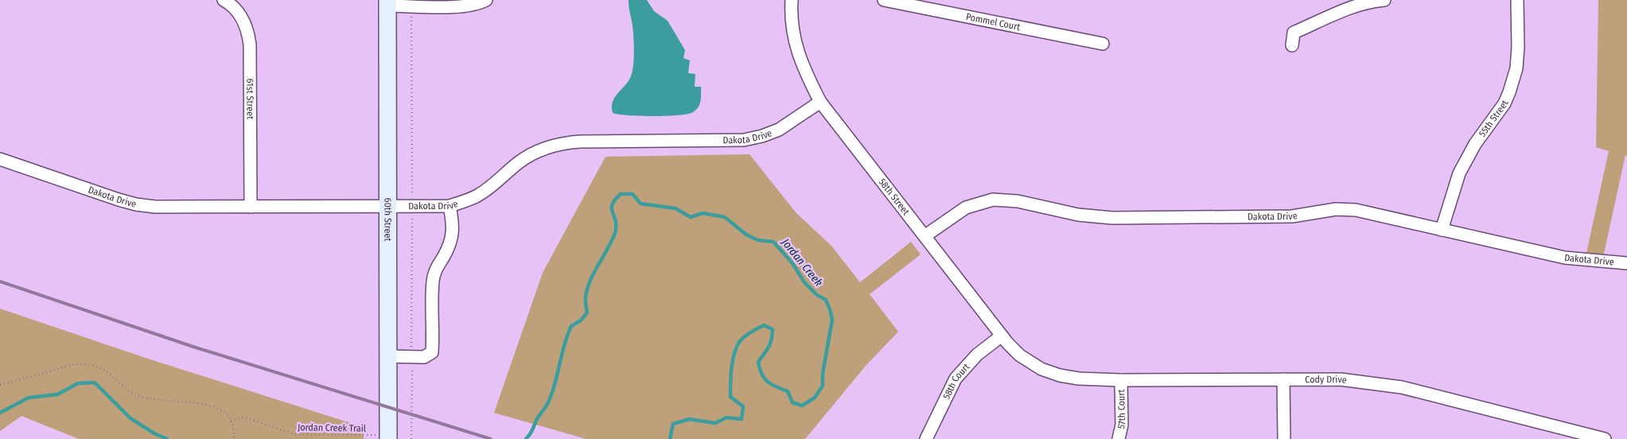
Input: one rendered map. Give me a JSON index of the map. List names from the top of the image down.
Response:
{
  "streets": {
    "main road": ["60th Street"],
    "street": [
      "Pommel Court",
      "61st Street",
      "55th Street",
      "Dakota Drive",
      "58th Street",
      "Cody Drive",
      "58th Court",
      "57th Court"
    ],
    "path": ["Jordan Creek Trail"]
  },
  "crossings": [
    ["61st Street", "Dakota Drive"],
    ["55th Street", "Dakota Drive"],
    ["Dakota Drive", "58th Street"],
    ["Dakota Drive", "60th Street"],
    ["58th Street", "Cody Drive"],
    ["58th Street", "58th Court"],
    ["60th Street", "Jordan Creek Trail"],
    ["Cody Drive", "57th Court"]
  ],
  "water": ["Jordan Creek"]
}
